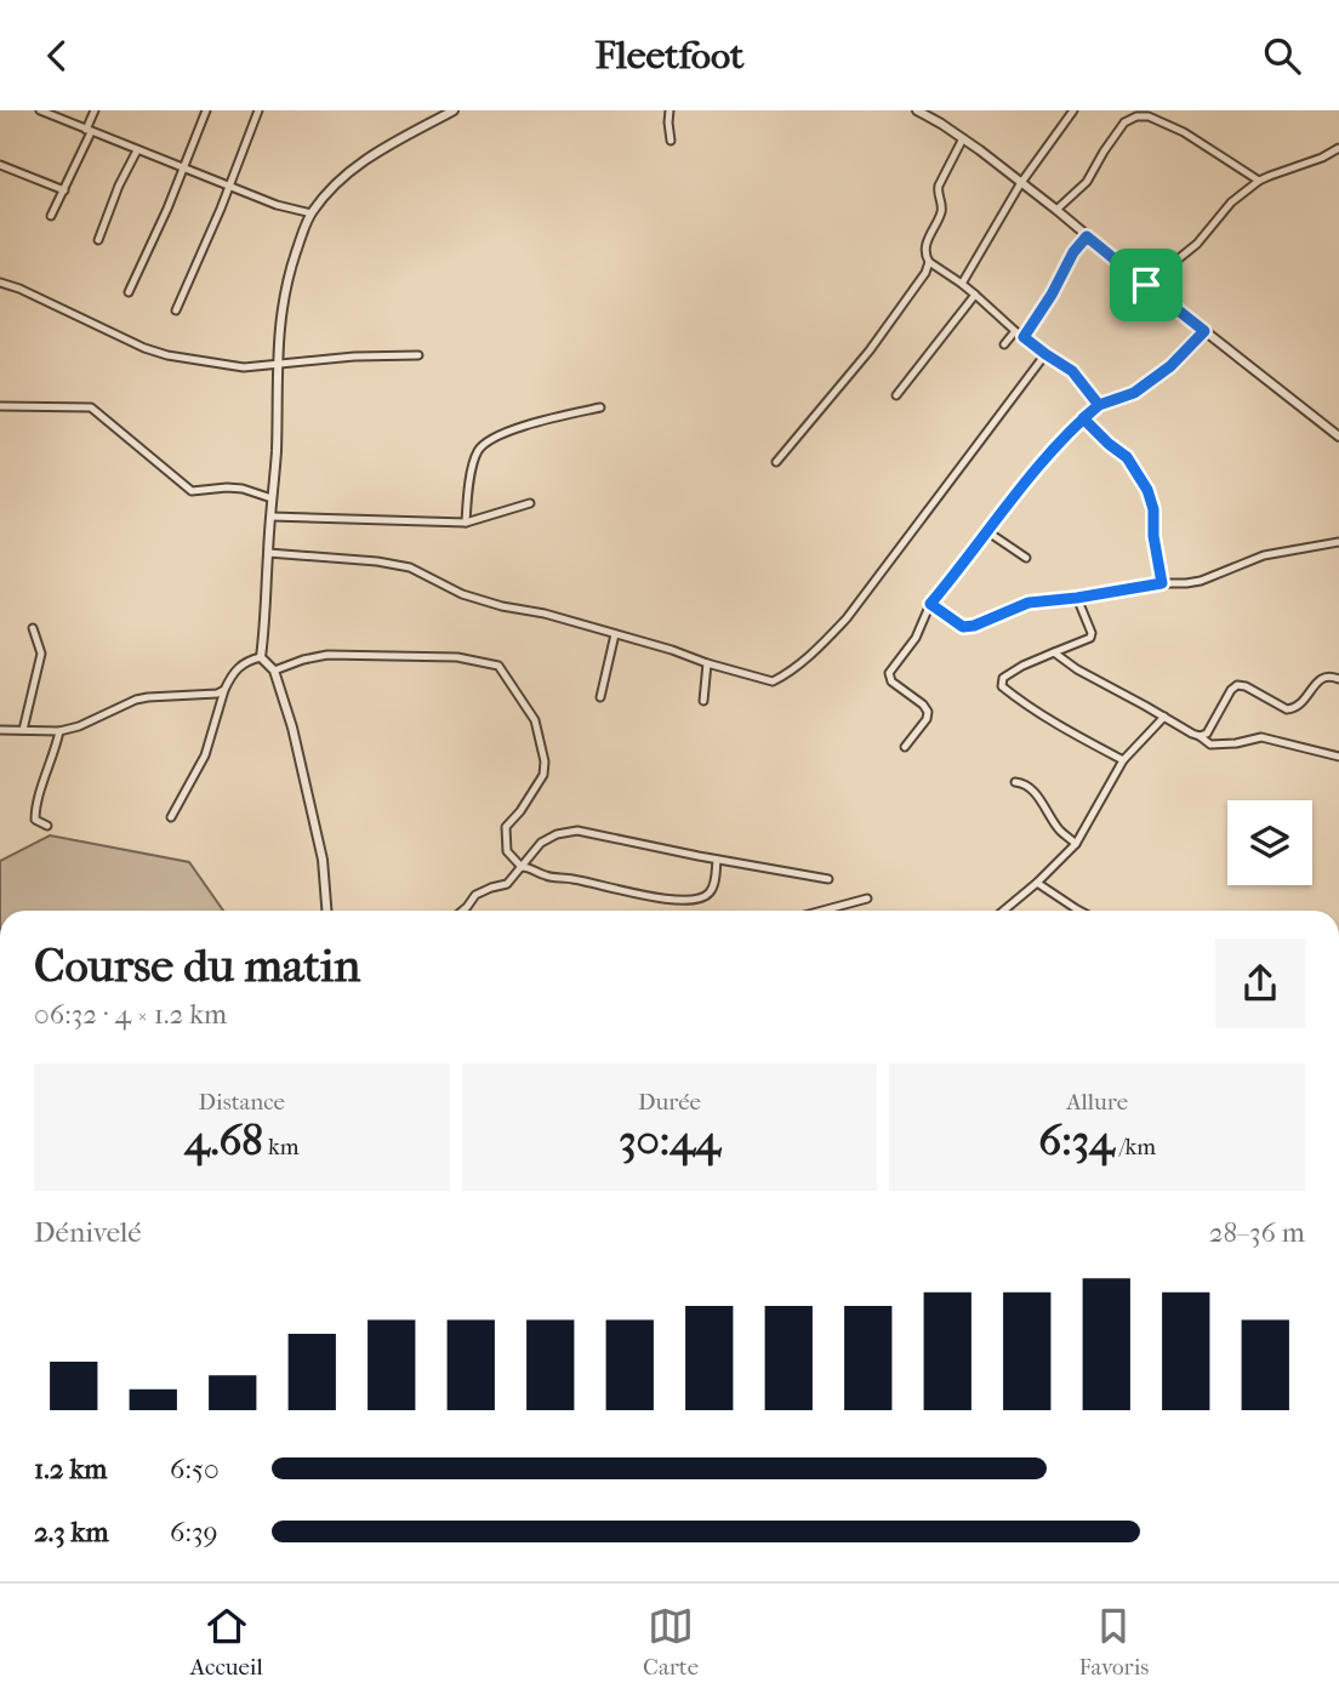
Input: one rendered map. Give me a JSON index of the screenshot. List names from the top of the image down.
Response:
{
  "page": {
    "header": "Fleetfoot",
    "heading": ["Course du matin", "06:32 · 4 × 1.2 km"],
    "stats": [
      ["Distance", "4.68 km"],
      ["Durée", "30:44"],
      ["Allure", "6:34 /km"]
    ],
    "chart": ["Dénivelé", "28–36 m"],
    "list": [
      {
        "name": "1.2 km",
        "note": "6:50"
      },
      {
        "name": "2.3 km",
        "note": "6:39"
      }
    ],
    "tabs": ["Accueil", "Carte", "Favoris"]
  }
}
